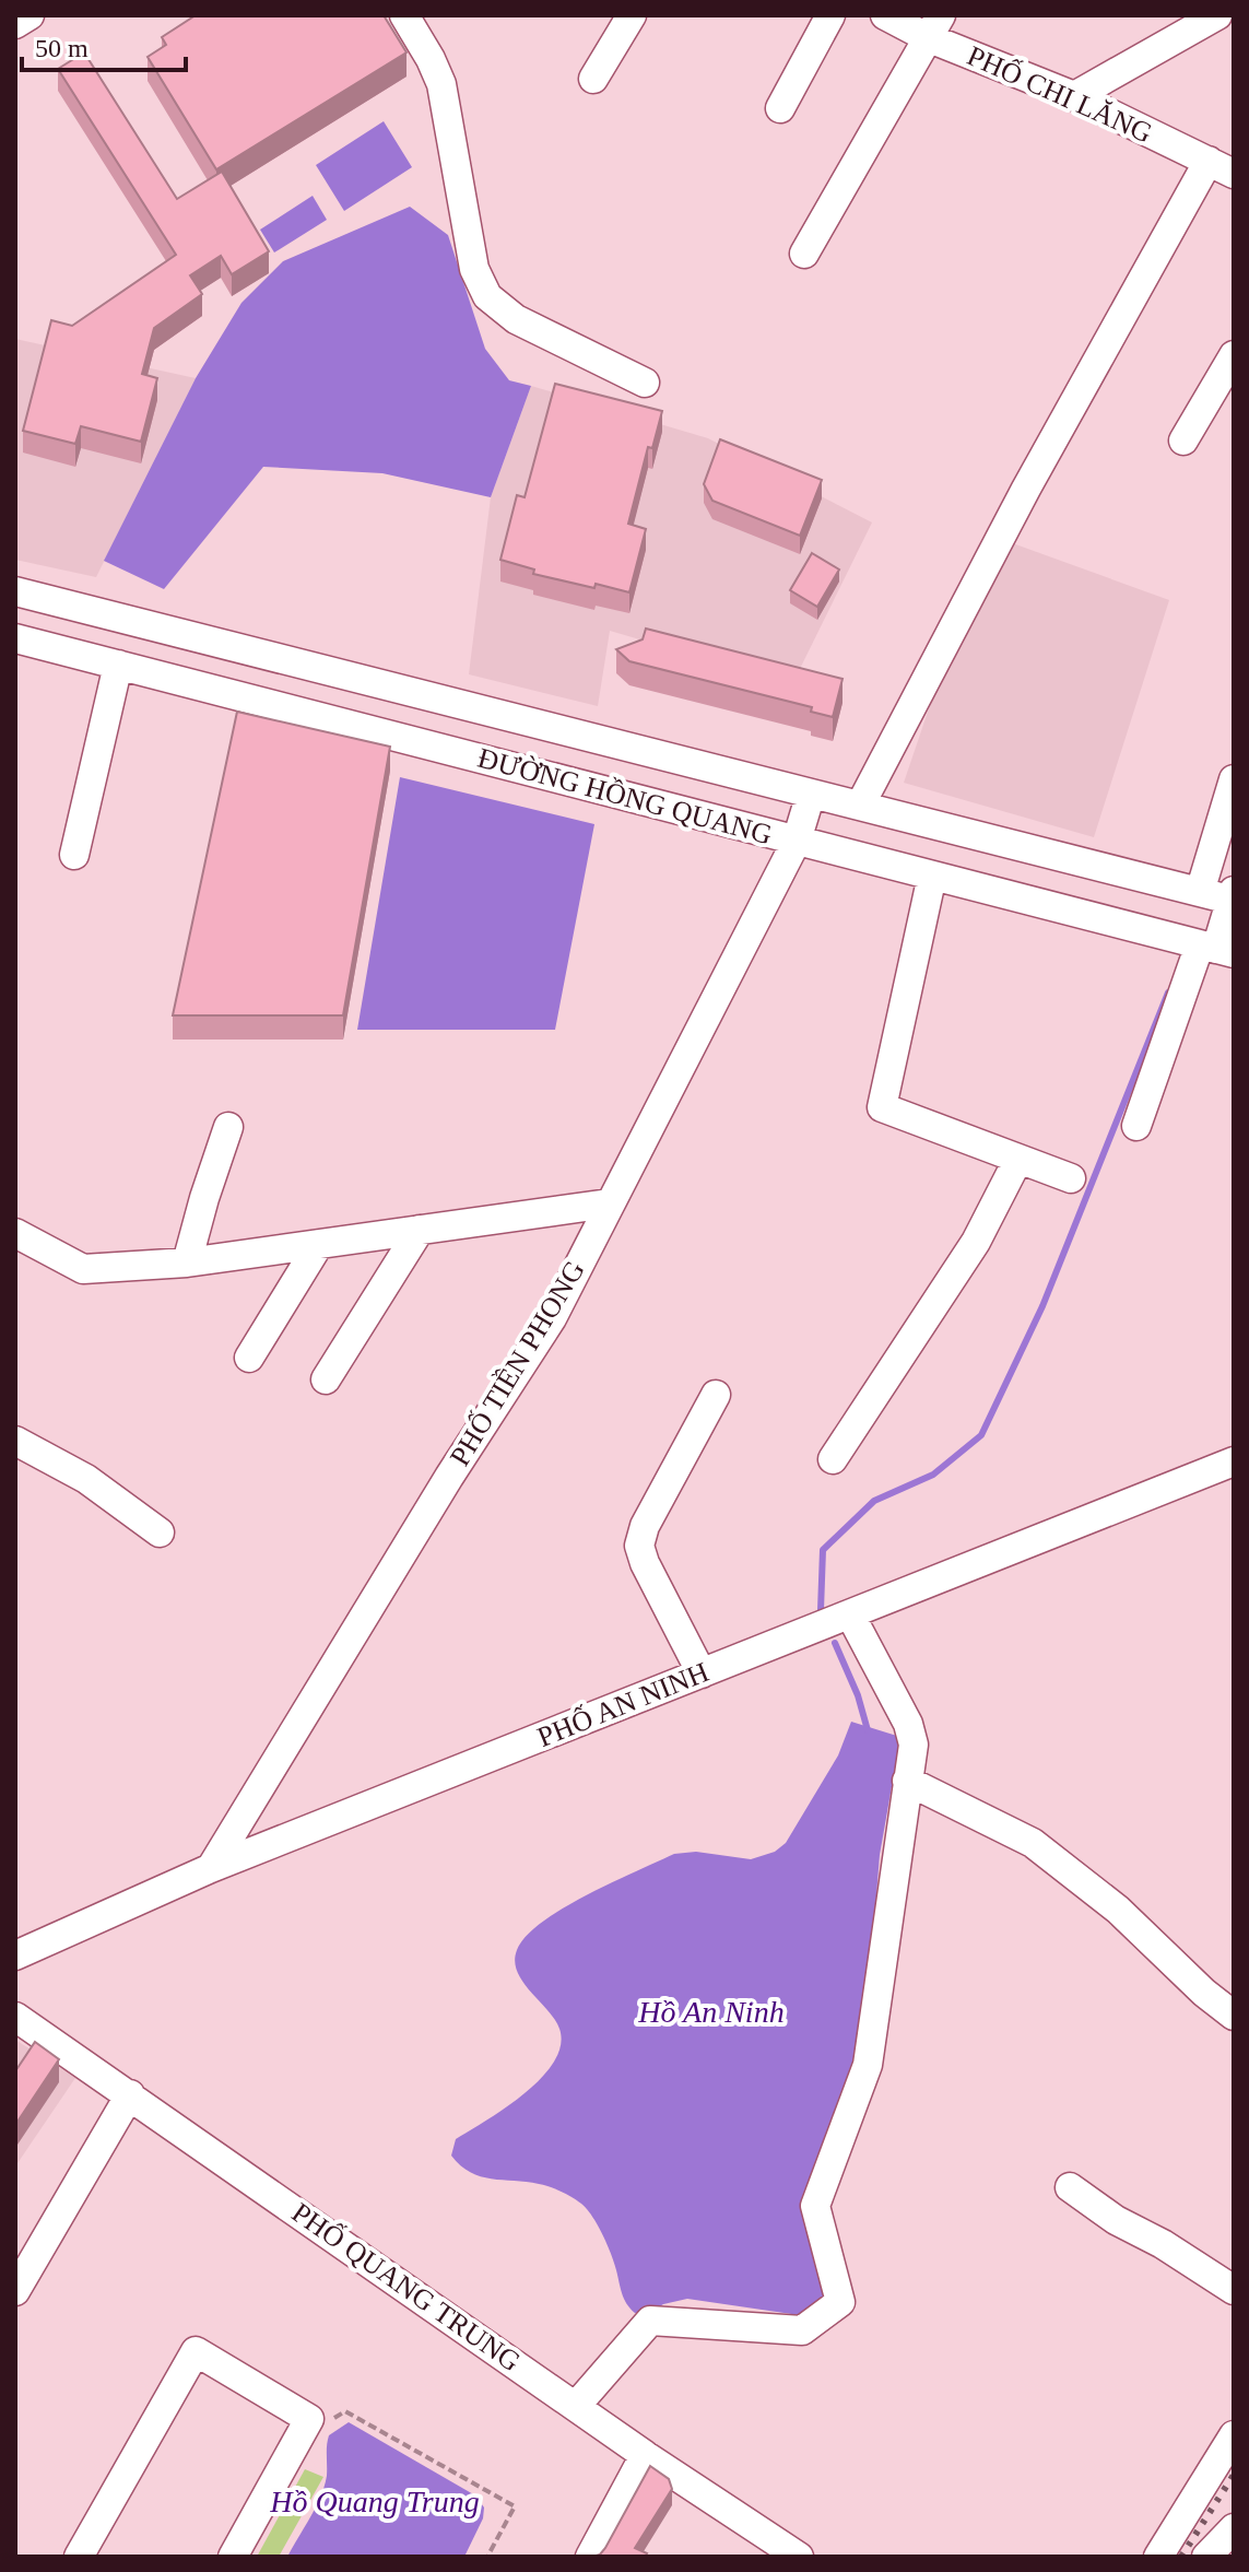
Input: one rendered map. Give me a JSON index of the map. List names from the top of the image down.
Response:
{
  "streets": {
    "street": [
      "PHỐ CHI LĂNG",
      "ĐƯỜNG HỒNG QUANG",
      "PHỐ TIỀN PHONG",
      "PHỐ AN NINH",
      "PHỐ QUANG TRUNG"
    ]
  },
  "crossings": [
    ["ĐƯỜNG HỒNG QUANG", "PHỐ TIỀN PHONG"],
    ["PHỐ TIỀN PHONG", "PHỐ AN NINH"]
  ],
  "water": ["Hồ An Ninh", "Hồ Quang Trung"],
  "scale_bar": "50 m"
}
